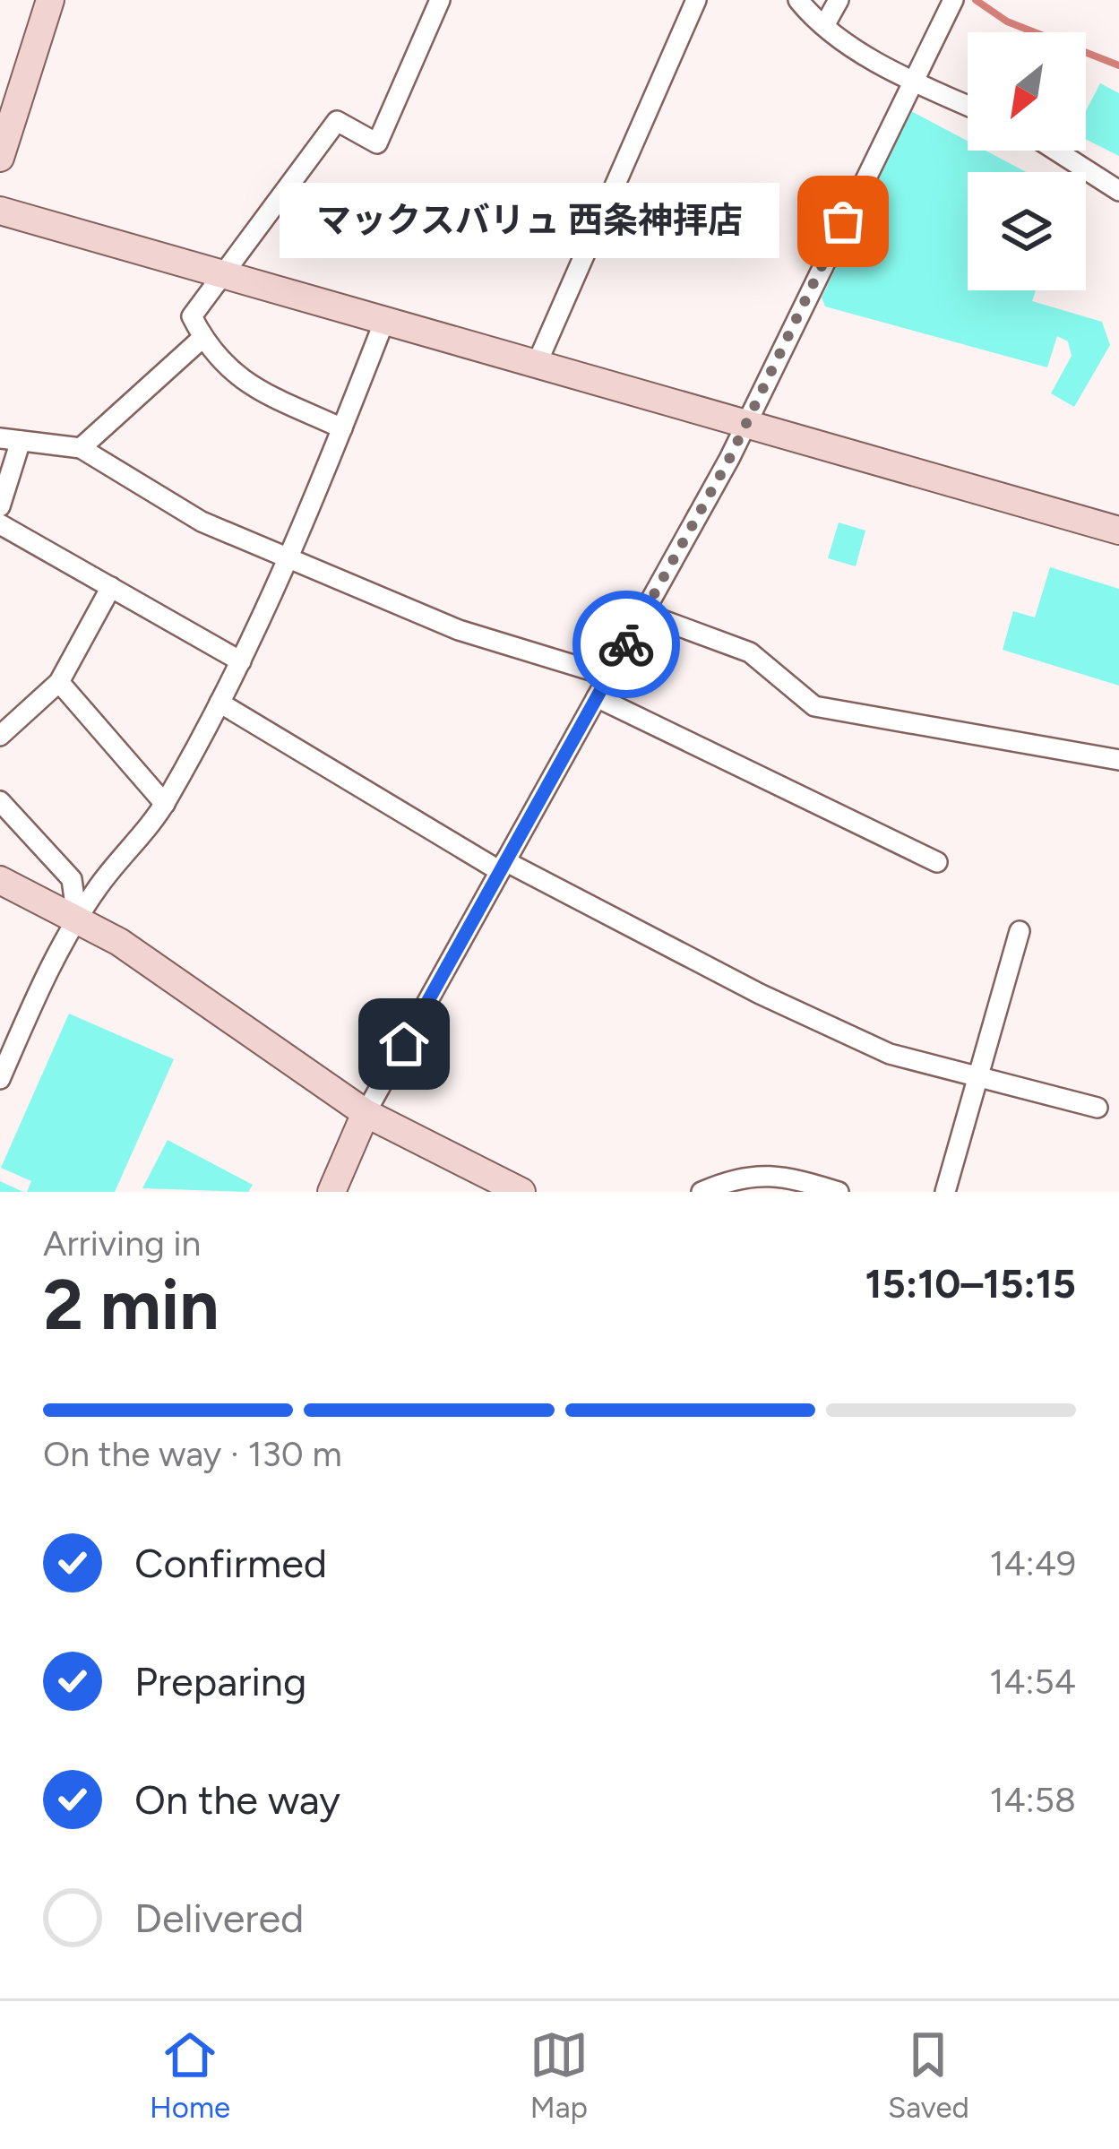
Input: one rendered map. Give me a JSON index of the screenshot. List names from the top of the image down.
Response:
{
  "places": ["マックスバリュ 西条神拝店"],
  "north": "bottom left",
  "page": {
    "bubble": "マックスバリュ 西条神拝店",
    "heading": ["2 min", "Arriving in", "15:10–15:15"],
    "bar": "On the way · 130 m",
    "list": [
      ["Confirmed", "14:49"],
      ["Preparing", "14:54"],
      ["On the way", "14:58"],
      "Delivered"
    ],
    "tabs": ["Home", "Map", "Saved"]
  }
}
